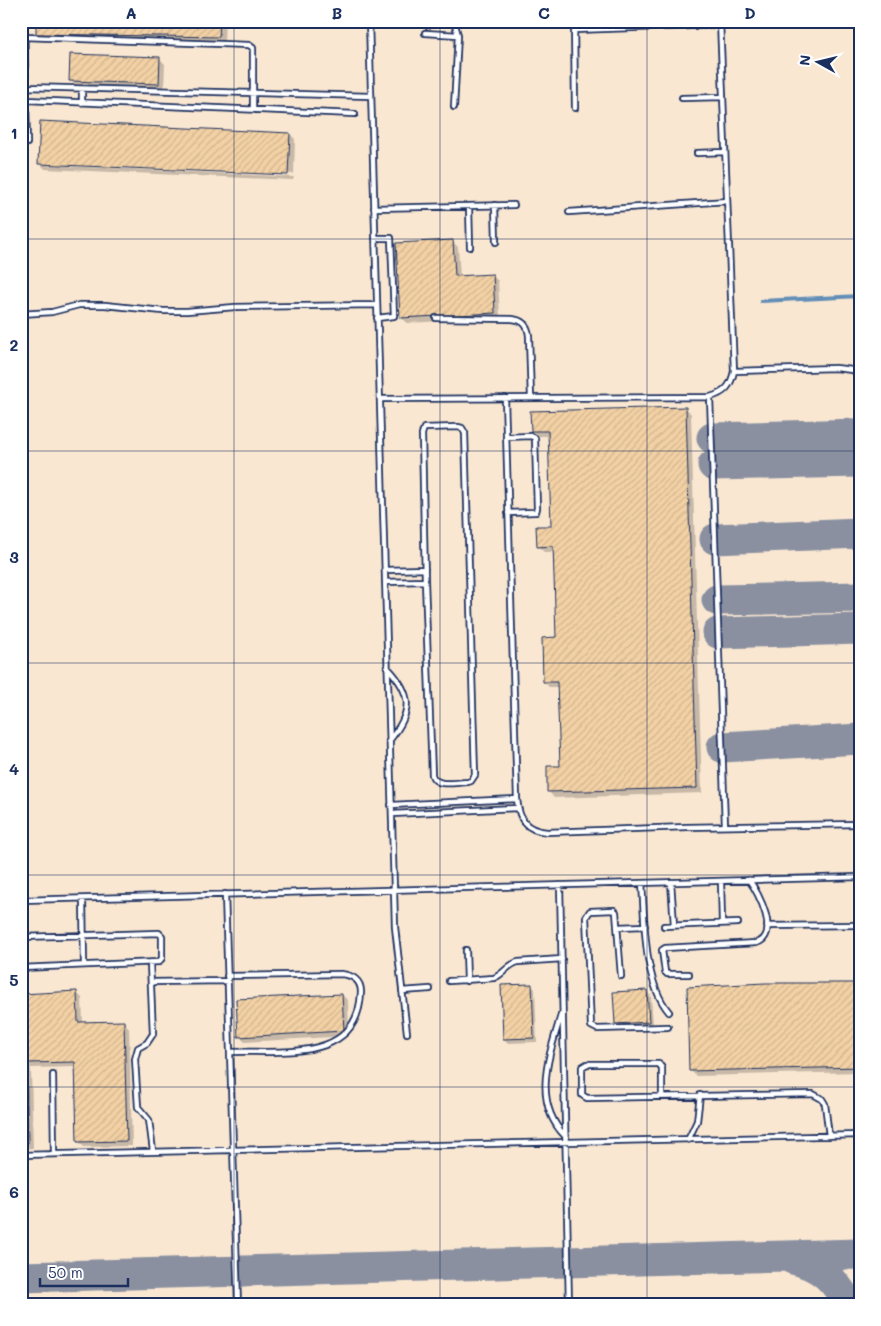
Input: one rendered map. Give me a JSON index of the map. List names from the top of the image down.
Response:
{
  "scale_bar": "50 m",
  "north": "left",
  "grid": {
    "columns": [
      "A",
      "B",
      "C",
      "D"
    ],
    "rows": [
      "1",
      "2",
      "3",
      "4",
      "5",
      "6"
    ]
  }
}
